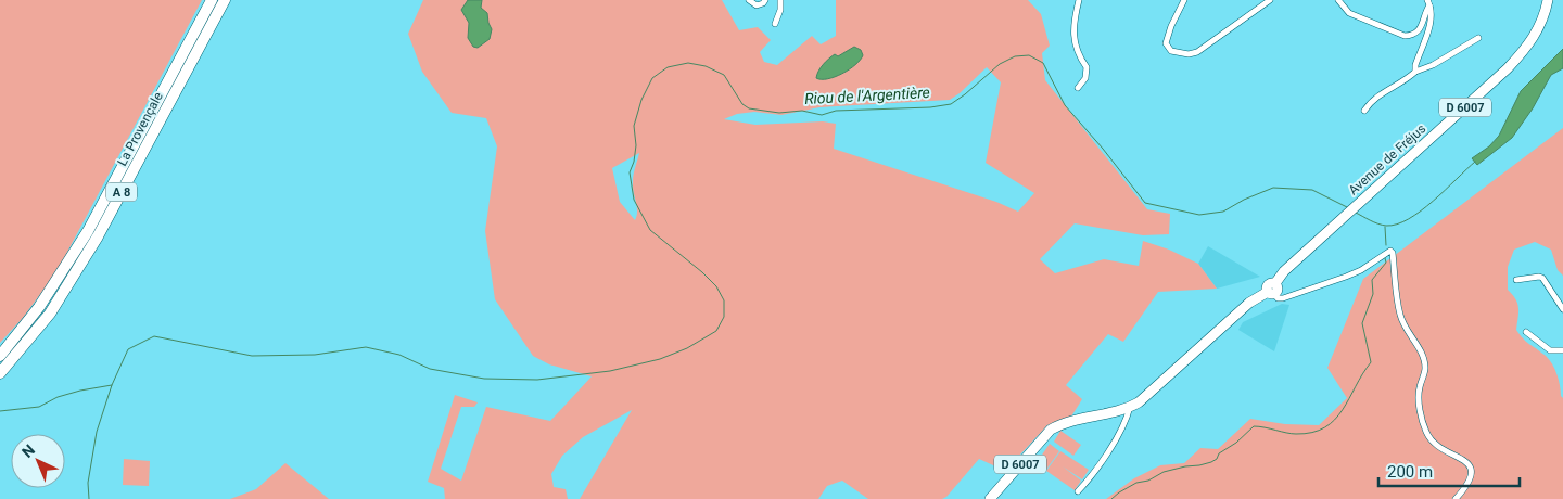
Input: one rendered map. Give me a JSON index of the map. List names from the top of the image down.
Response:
{
  "streets": {
    "highway": ["La Provençale", "A 8"],
    "main road": ["D 6007", "Avenue de Fréjus"]
  },
  "water": ["Riou de l'Argentière"],
  "scale_bar": "200 m",
  "north": "top left"
}
